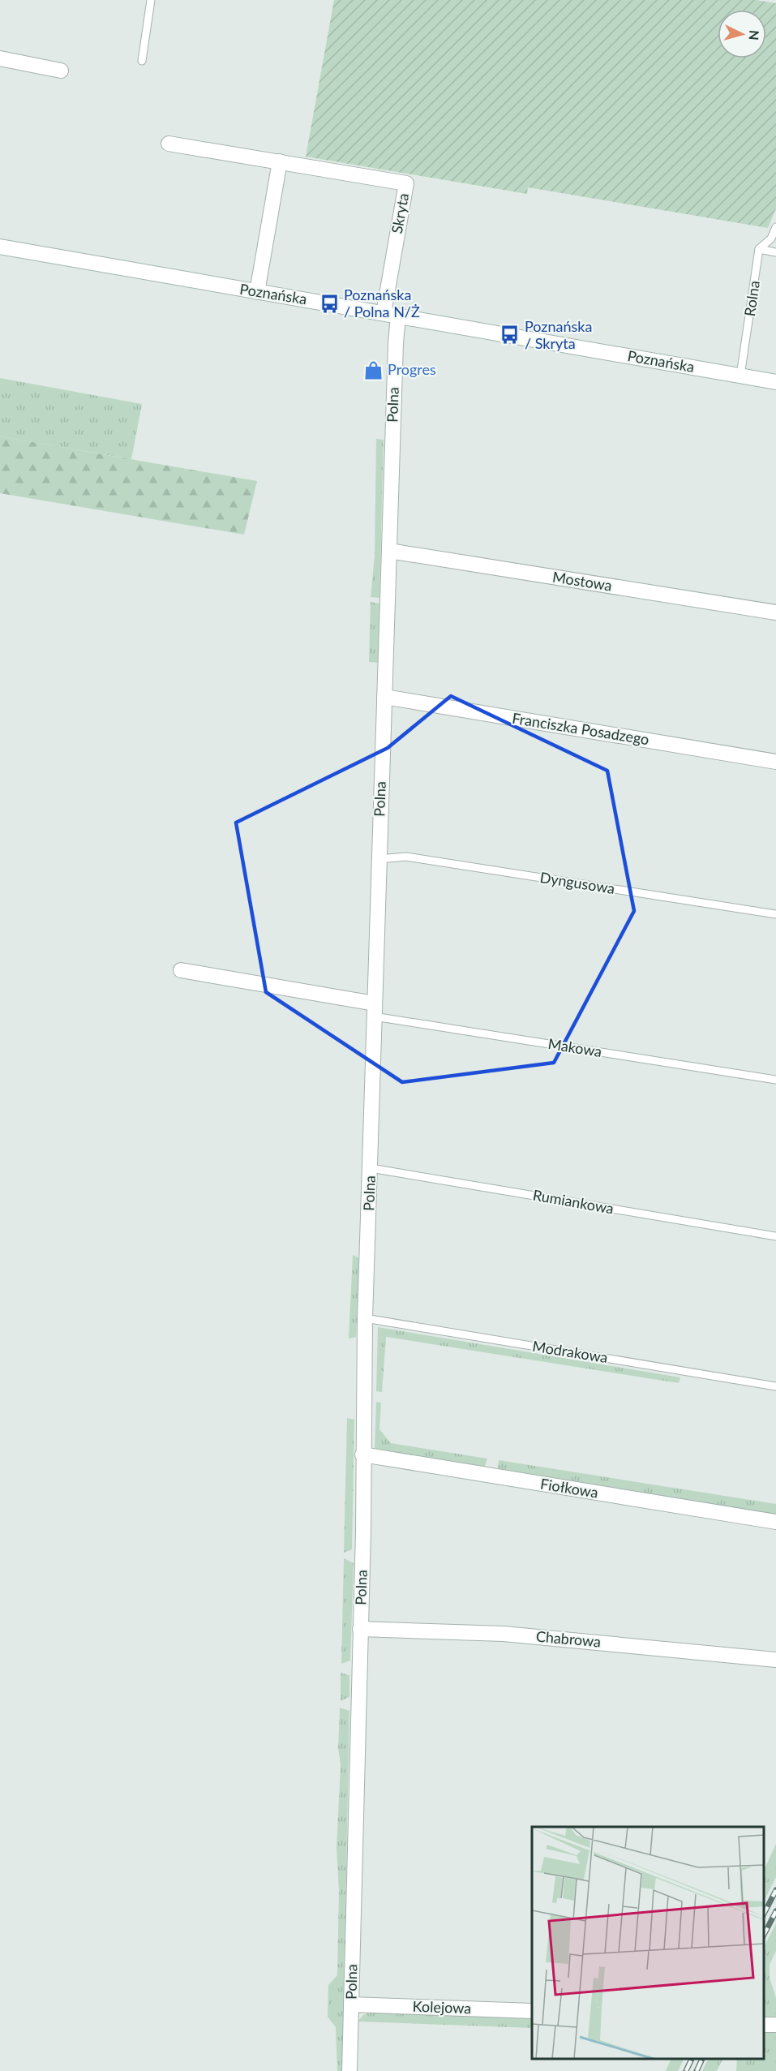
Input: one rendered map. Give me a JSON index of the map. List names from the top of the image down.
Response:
{
  "streets": {
    "street": [
      "Skryta",
      "Poznańska",
      "Polna",
      "Mostowa",
      "Franciszka Posadzego",
      "Fiołkowa",
      "Chabrowa",
      "Kolejowa"
    ],
    "lane": [
      "Rolna",
      "Dyngusowa",
      "Makowa",
      "Rumiankowa",
      "Modrakowa"
    ]
  },
  "crossings": [
    ["Skryta", "Poznańska"],
    ["Skryta", "Polna"],
    ["Poznańska", "Rolna"],
    ["Poznańska", "Polna"],
    ["Polna", "Mostowa"],
    ["Polna", "Franciszka Posadzego"],
    ["Polna", "Dyngusowa"],
    ["Polna", "Makowa"],
    ["Polna", "Rumiankowa"],
    ["Polna", "Modrakowa"],
    ["Polna", "Fiołkowa"],
    ["Polna", "Chabrowa"],
    ["Polna", "Kolejowa"]
  ],
  "places": {
    "bus stop": ["Poznańska / Polna N/Ż", "Poznańska / Skryta"],
    "shop": ["Progres"]
  },
  "north": "right"
}
